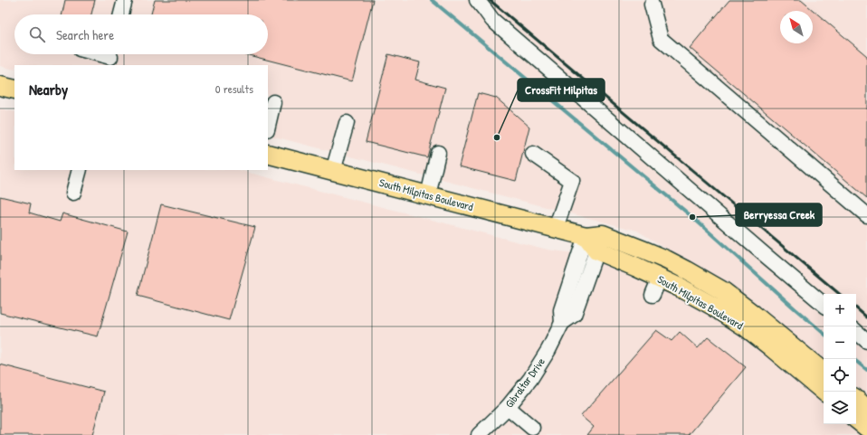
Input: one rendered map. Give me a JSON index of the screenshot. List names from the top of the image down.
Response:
{
  "streets": {
    "main road": ["South Milpitas Boulevard"],
    "street": ["Gibraltar Drive"]
  },
  "crossings": [
    ["South Milpitas Boulevard", "Gibraltar Drive"]
  ],
  "places": ["CrossFit Milpitas", "Berryessa Creek"],
  "north": "top left",
  "page": {
    "search": "Search here",
    "heading": ["Nearby", "0 results"],
    "map_buttons": ["+", "−"]
  }
}
